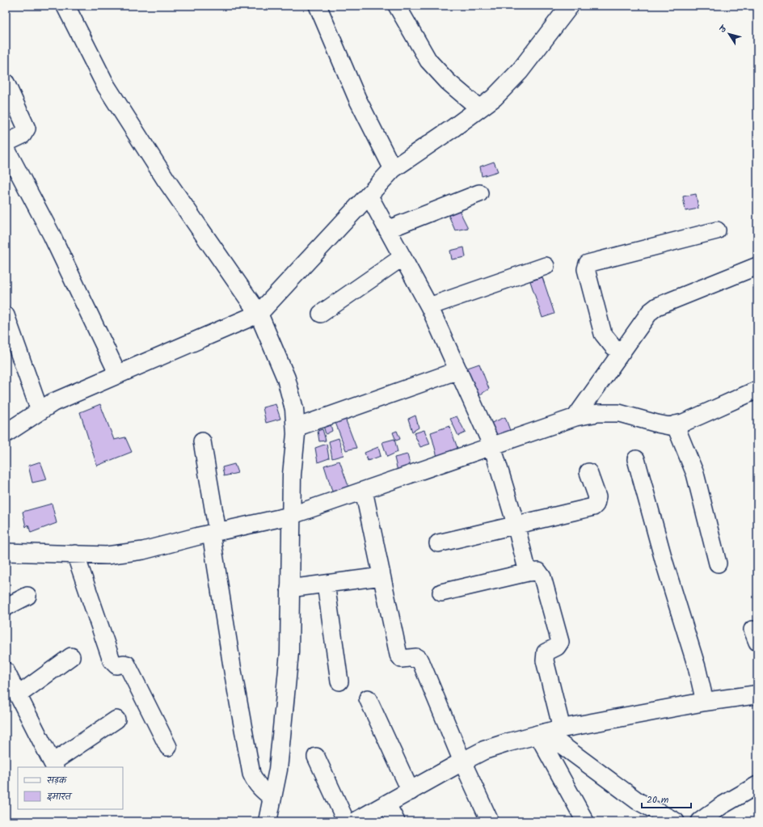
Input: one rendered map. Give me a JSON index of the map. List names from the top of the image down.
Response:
{
  "legend": ["सड़क", "इमारत"],
  "scale_bar": "20 m",
  "north": "top left"
}
